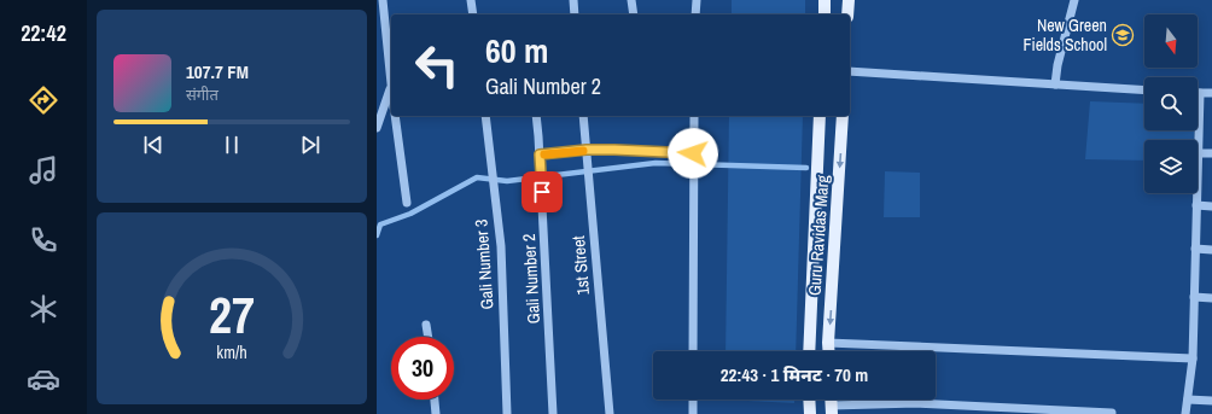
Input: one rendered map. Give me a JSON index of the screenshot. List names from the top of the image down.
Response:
{
  "streets": {
    "main road": ["Guru Ravidas Marg"],
    "street": ["Gali Number 3", "1st Street", "Gali Number 2"]
  },
  "places": {
    "school or university": ["New Green Fields School"]
  },
  "north": "bottom",
  "page": {
    "tabs": "22:42",
    "turn": ["60 m", "Gali Number 2"],
    "song": ["107.7 FM", "संगीत"],
    "limit": "30",
    "trip": "22:43 · 1 मिनट · 70 m",
    "gauge": ["27", "km/h"]
  }
}
